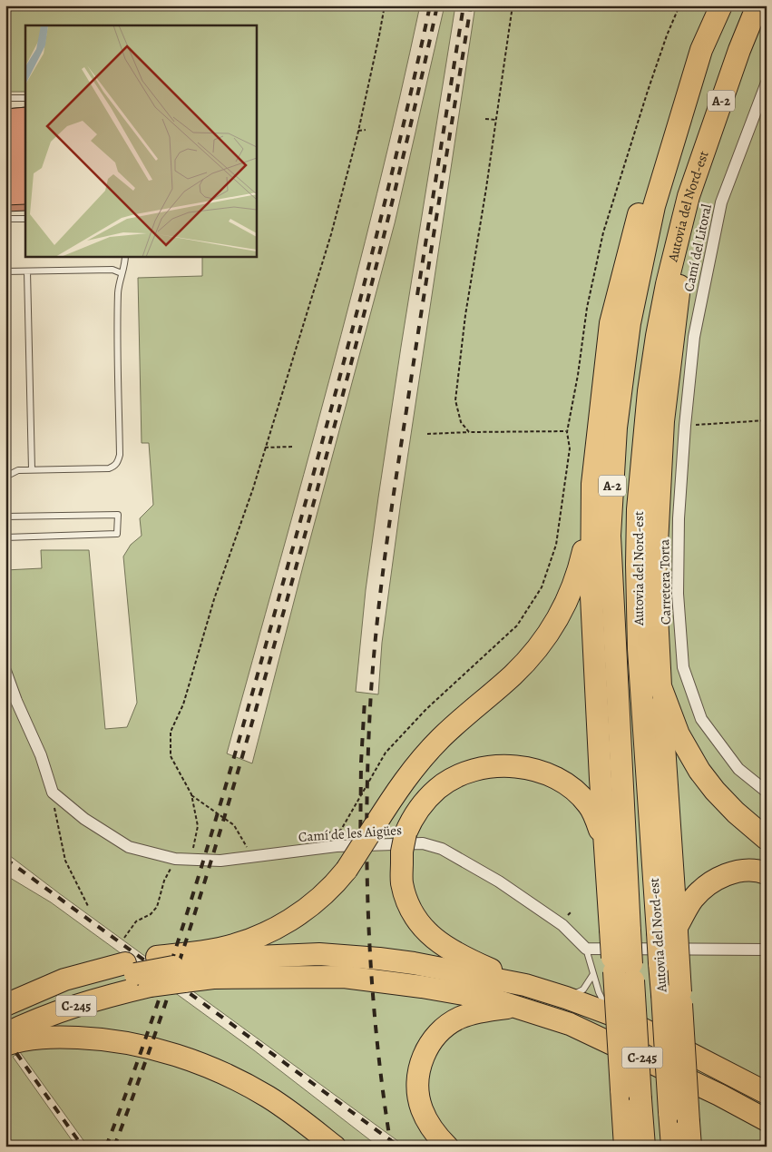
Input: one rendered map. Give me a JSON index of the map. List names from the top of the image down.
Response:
{
  "streets": {
    "highway": ["A-2", "Autovia del Nord-est", "C-245"],
    "street": ["Camí del Litoral", "Carretera Torta", "Camí de les Aigües"]
  },
  "crossings": [
    ["Camí del Litoral", "Carretera Torta"]
  ]
}
